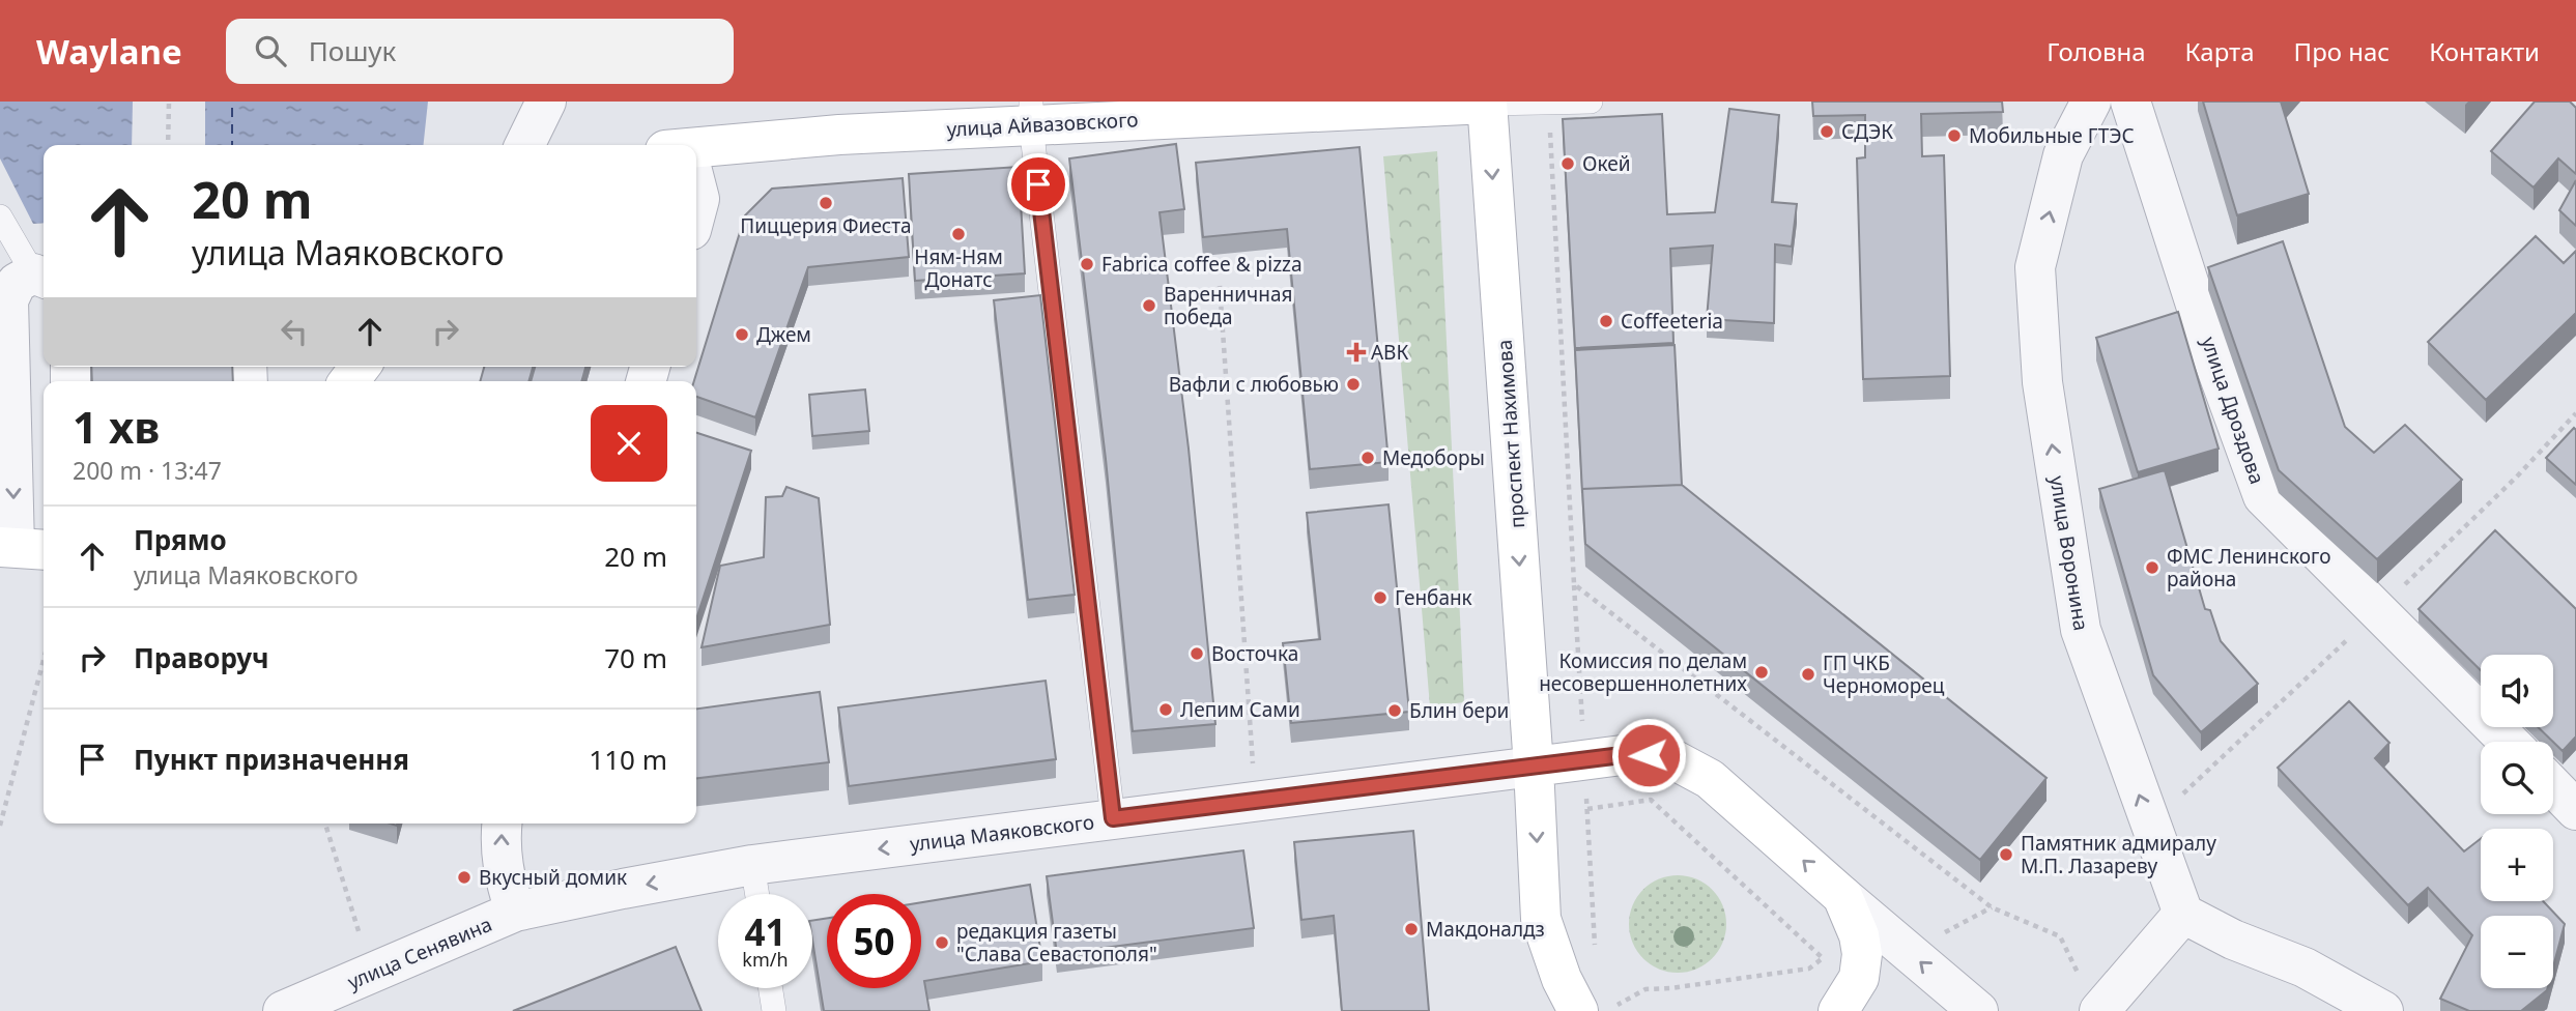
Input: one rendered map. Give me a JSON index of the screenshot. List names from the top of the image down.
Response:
{
  "streets": {
    "main road": ["улица Айвазовского", "проспект Нахимова"],
    "street": [
      "улица Дроздова",
      "улица Воронина",
      "улица Маяковского",
      "улица Сенявина"
    ]
  },
  "crossings": [
    ["улица Айвазовского", "проспект Нахимова"],
    ["проспект Нахимова", "улица Маяковского"],
    ["улица Маяковского", "улица Сенявина"]
  ],
  "one_way": ["проспект Нахимова", "улица Воронина", "улица Маяковского"],
  "places": {
    "other": [
      "СДЭК",
      "Мобильные ГТЭС",
      "Окей",
      "Пиццерия Фиеста",
      "Ням-Ням Донатс",
      "Fabrica coffee & pizza",
      "Варенничная победа",
      "Coffeeteria",
      "Джем",
      "Вафли с любовью",
      "Медоборы",
      "ФМС Ленинского района",
      "Генбанк",
      "Восточка",
      "Комиссия по делам несовершеннолетних",
      "ГП ЧКБ Черноморец",
      "Лепим Сами",
      "Блин бери",
      "Памятник адмиралу М.П. Лазареву",
      "Вкусный домик",
      "Макдоналдз",
      "редакция газеты \"Слава Севастополя\""
    ],
    "health": ["АВК"]
  },
  "page": {
    "header": "Waylane",
    "search": "Пошук",
    "nav": [
      "Головна",
      "Карта",
      "Про нас",
      "Контакти"
    ],
    "turn": ["20 m", "улица Маяковского"],
    "heading": ["1 хв", "200 m · 13:47"],
    "list": [
      {
        "name": "Прямо",
        "note": "улица Маяковского",
        "value": "20 m"
      },
      {
        "name": "Праворуч",
        "value": "70 m"
      },
      {
        "name": "Пункт призначення",
        "value": "110 m"
      }
    ],
    "map_buttons": ["+", "−"],
    "speed": "41 km/h",
    "limit": "50"
  }
}
